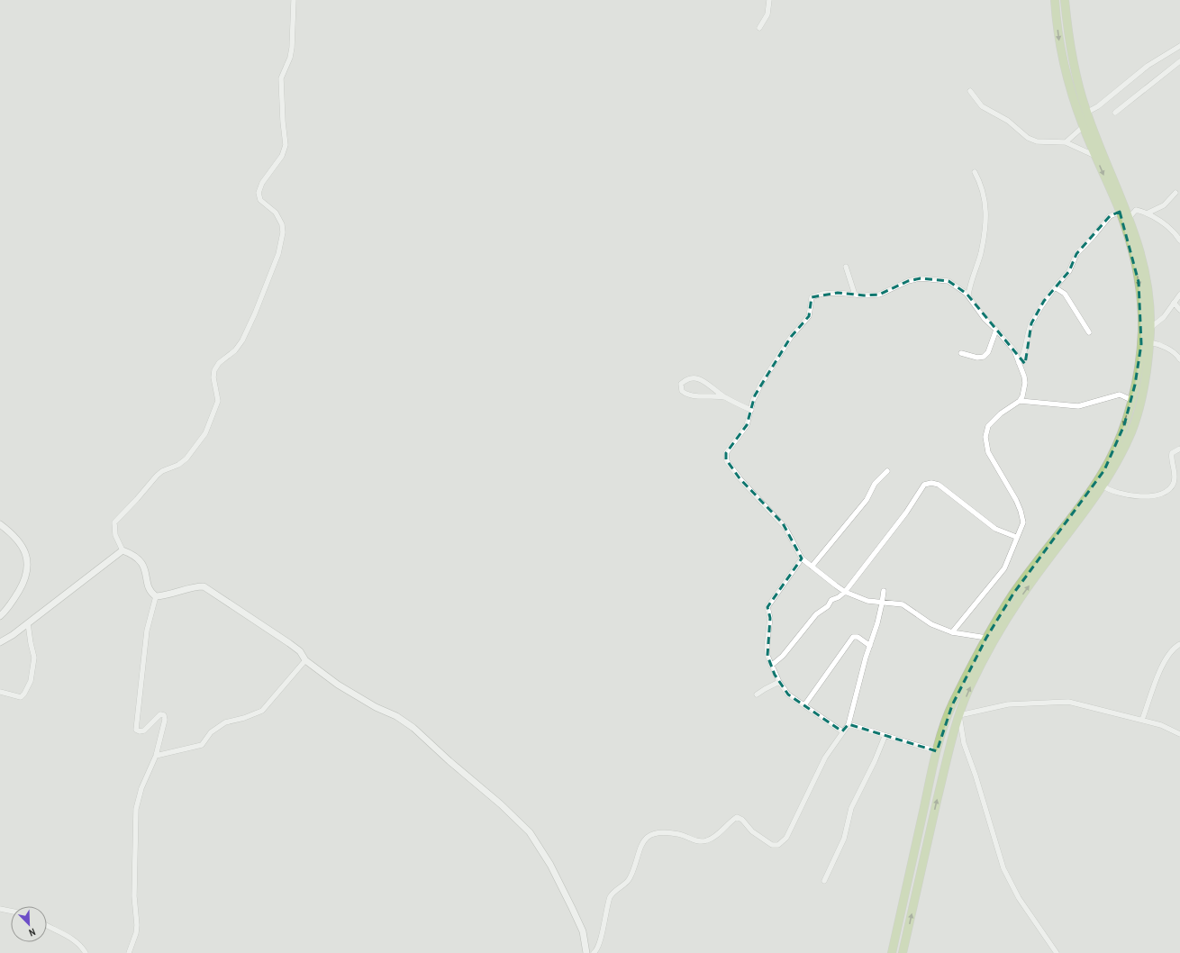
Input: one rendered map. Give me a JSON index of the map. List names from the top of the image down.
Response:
{
  "north": "bottom right"
}
